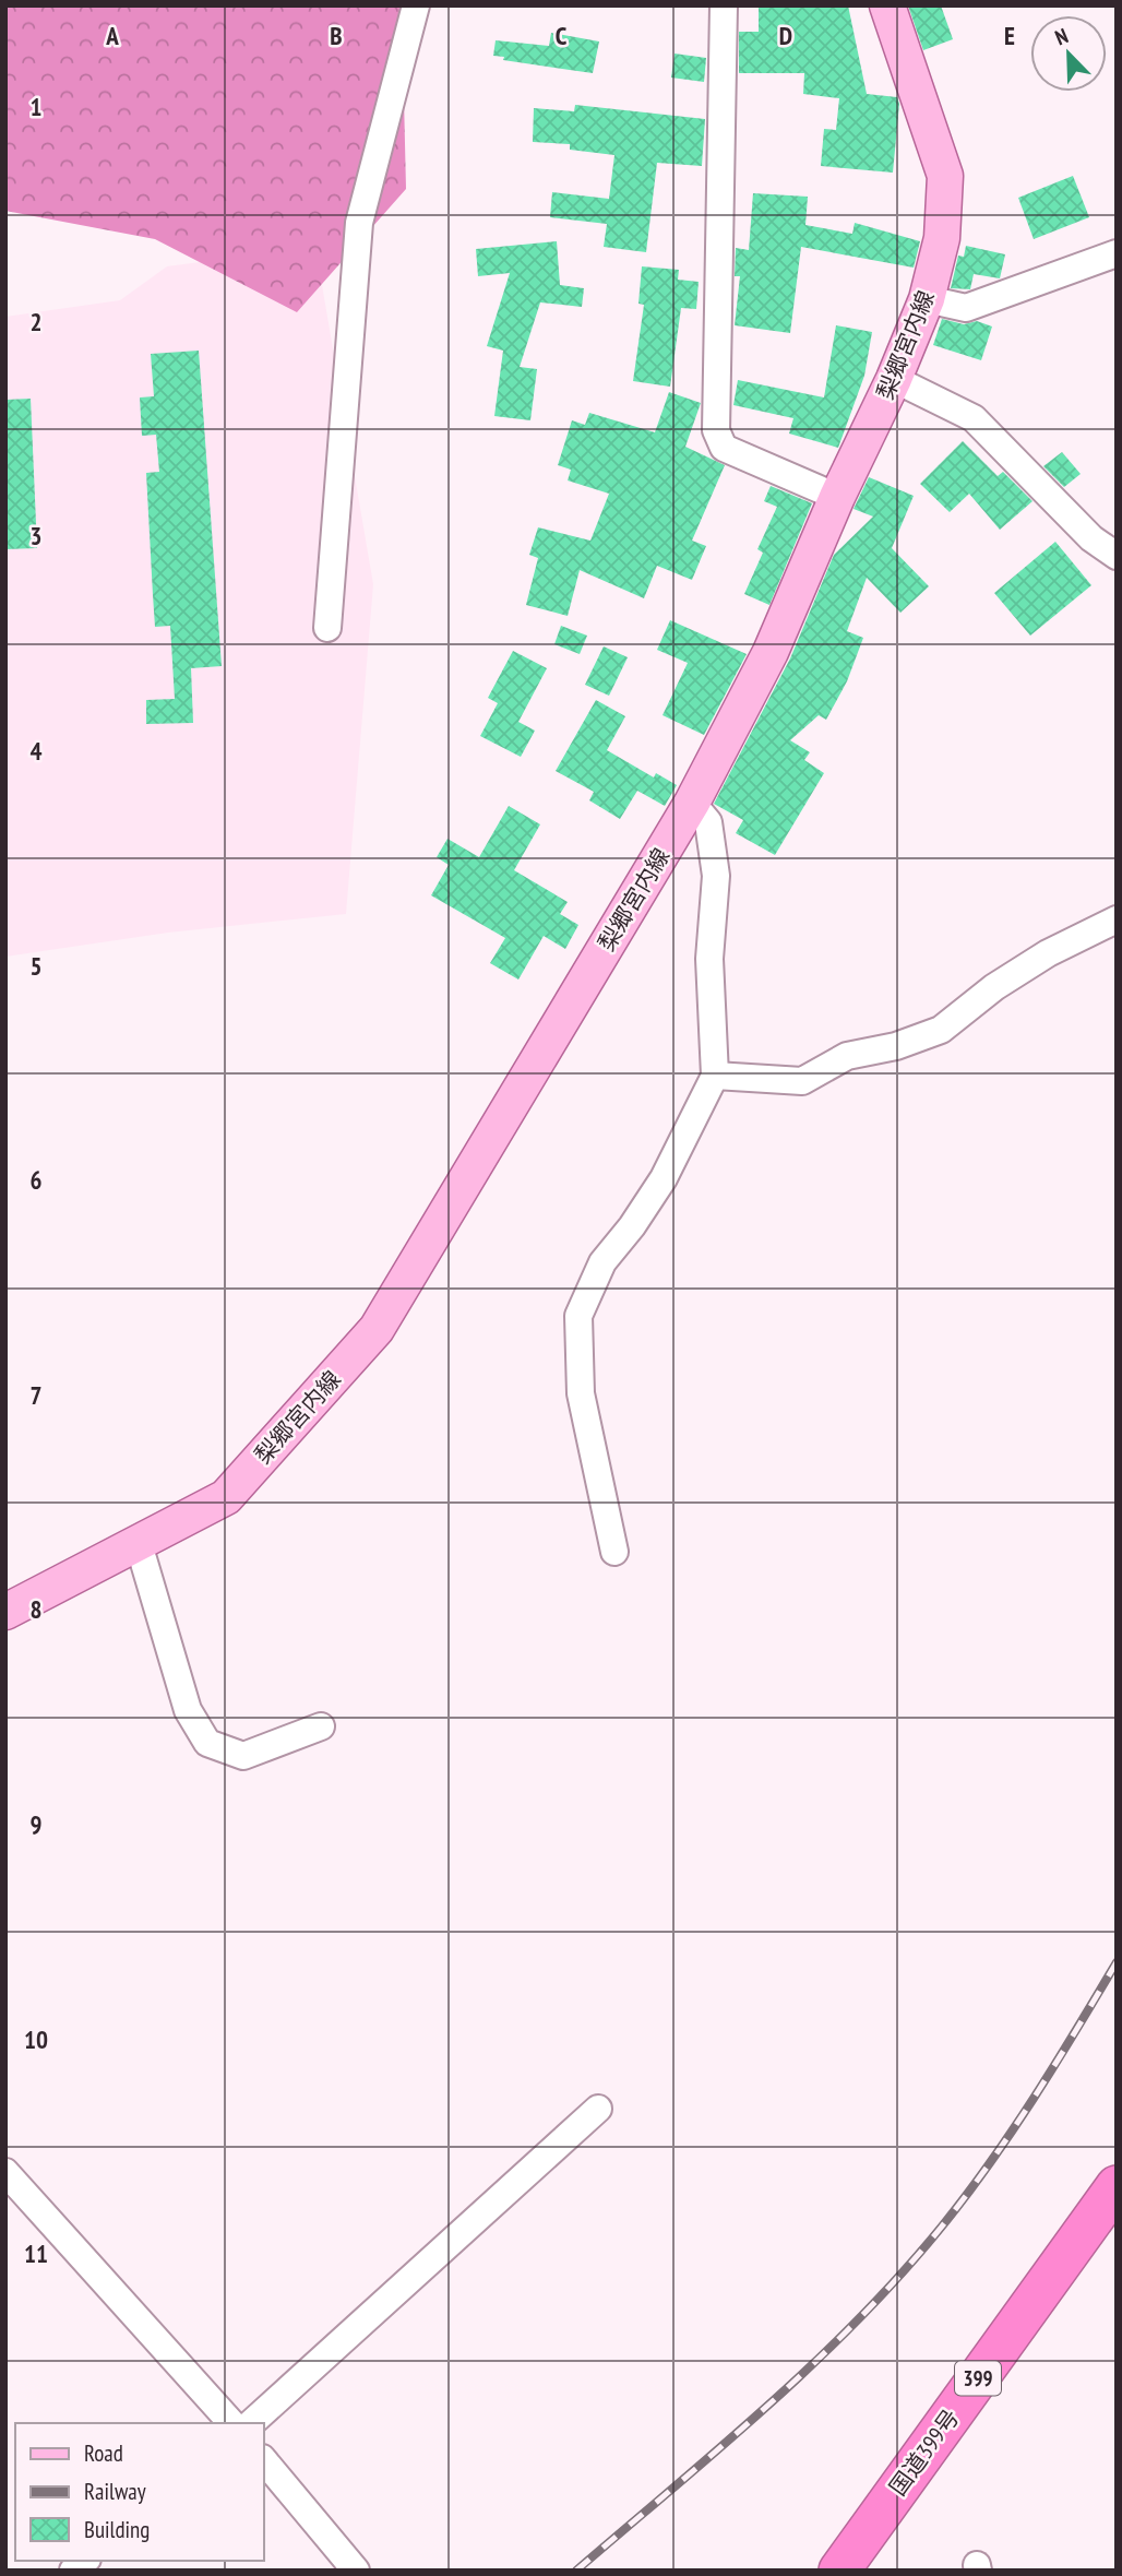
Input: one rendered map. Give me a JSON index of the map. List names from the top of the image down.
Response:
{
  "streets": {
    "highway": ["399", "国道399号"],
    "main road": ["梨郷宮内線"]
  },
  "legend": ["Road", "Railway", "Building"],
  "north": "top left",
  "grid": {
    "columns": [
      "A",
      "B",
      "C",
      "D",
      "E"
    ],
    "rows": [
      "1",
      "2",
      "3",
      "4",
      "5",
      "6",
      "7",
      "8",
      "9",
      "10",
      "11"
    ]
  }
}
